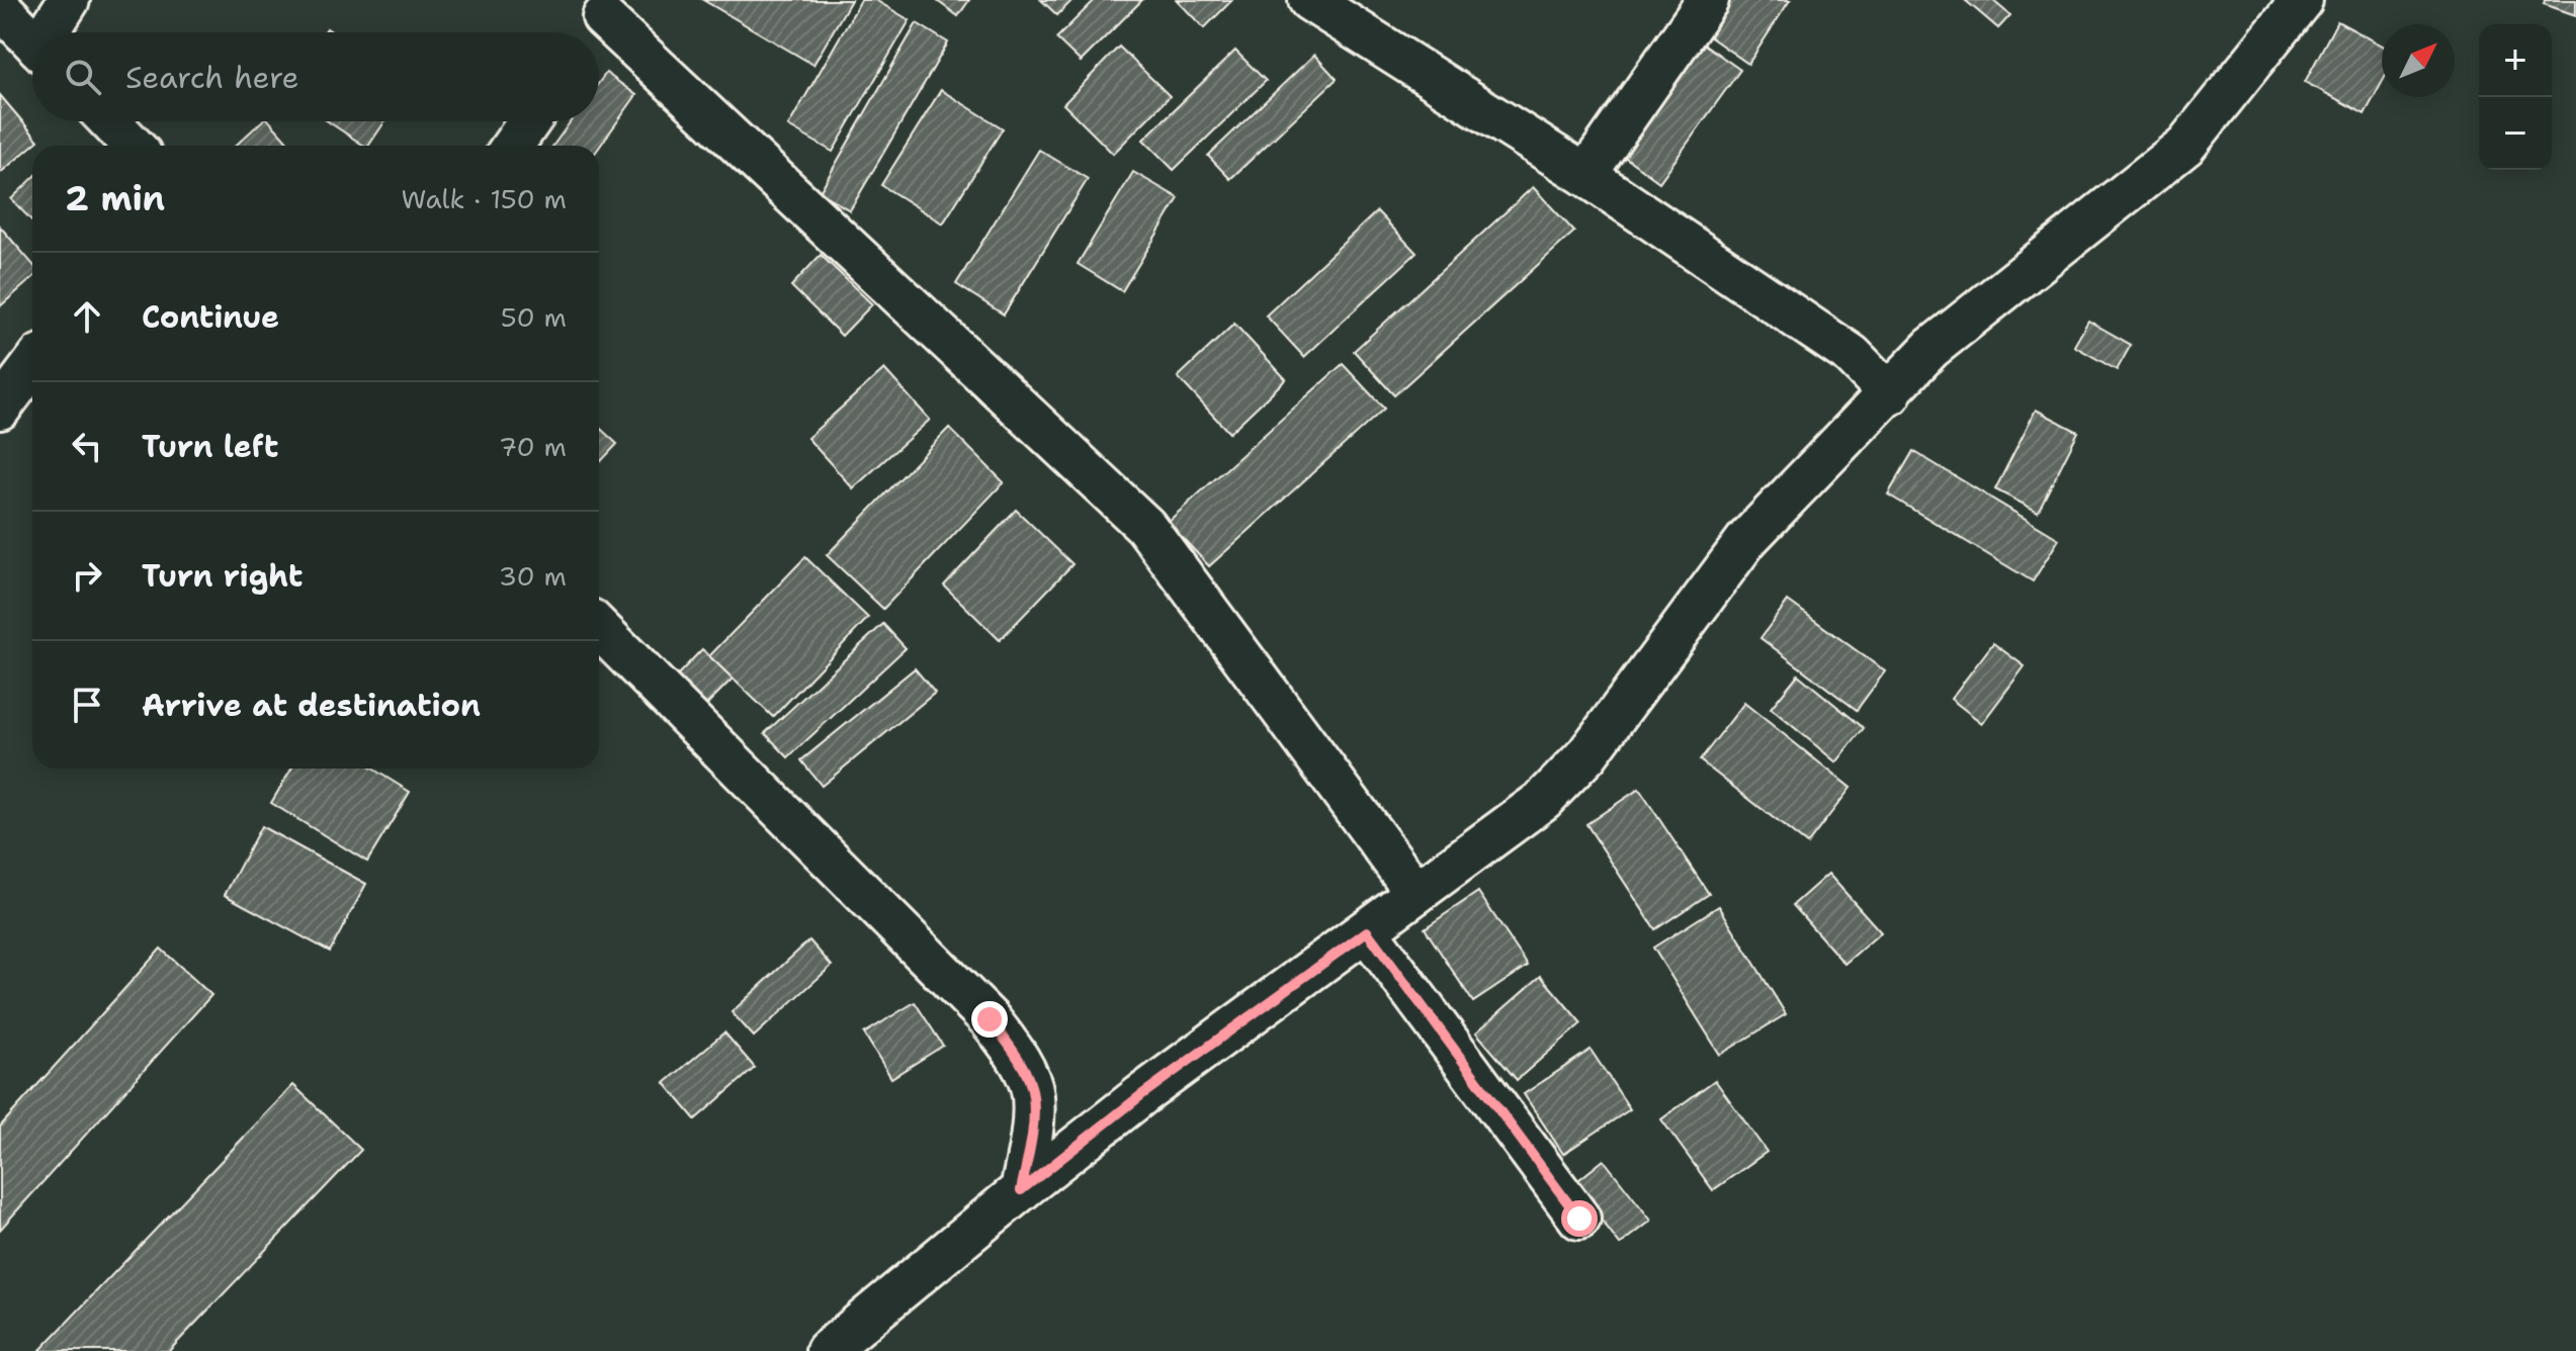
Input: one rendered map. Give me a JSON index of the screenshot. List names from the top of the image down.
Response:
{
  "north": "top right",
  "page": {
    "map_buttons": ["+", "−"],
    "search": "Search here",
    "heading": ["2 min", "Walk · 150 m"],
    "list": [
      ["Continue", "50 m"],
      ["Turn left", "70 m"],
      ["Turn right", "30 m"],
      "Arrive at destination"
    ]
  }
}
